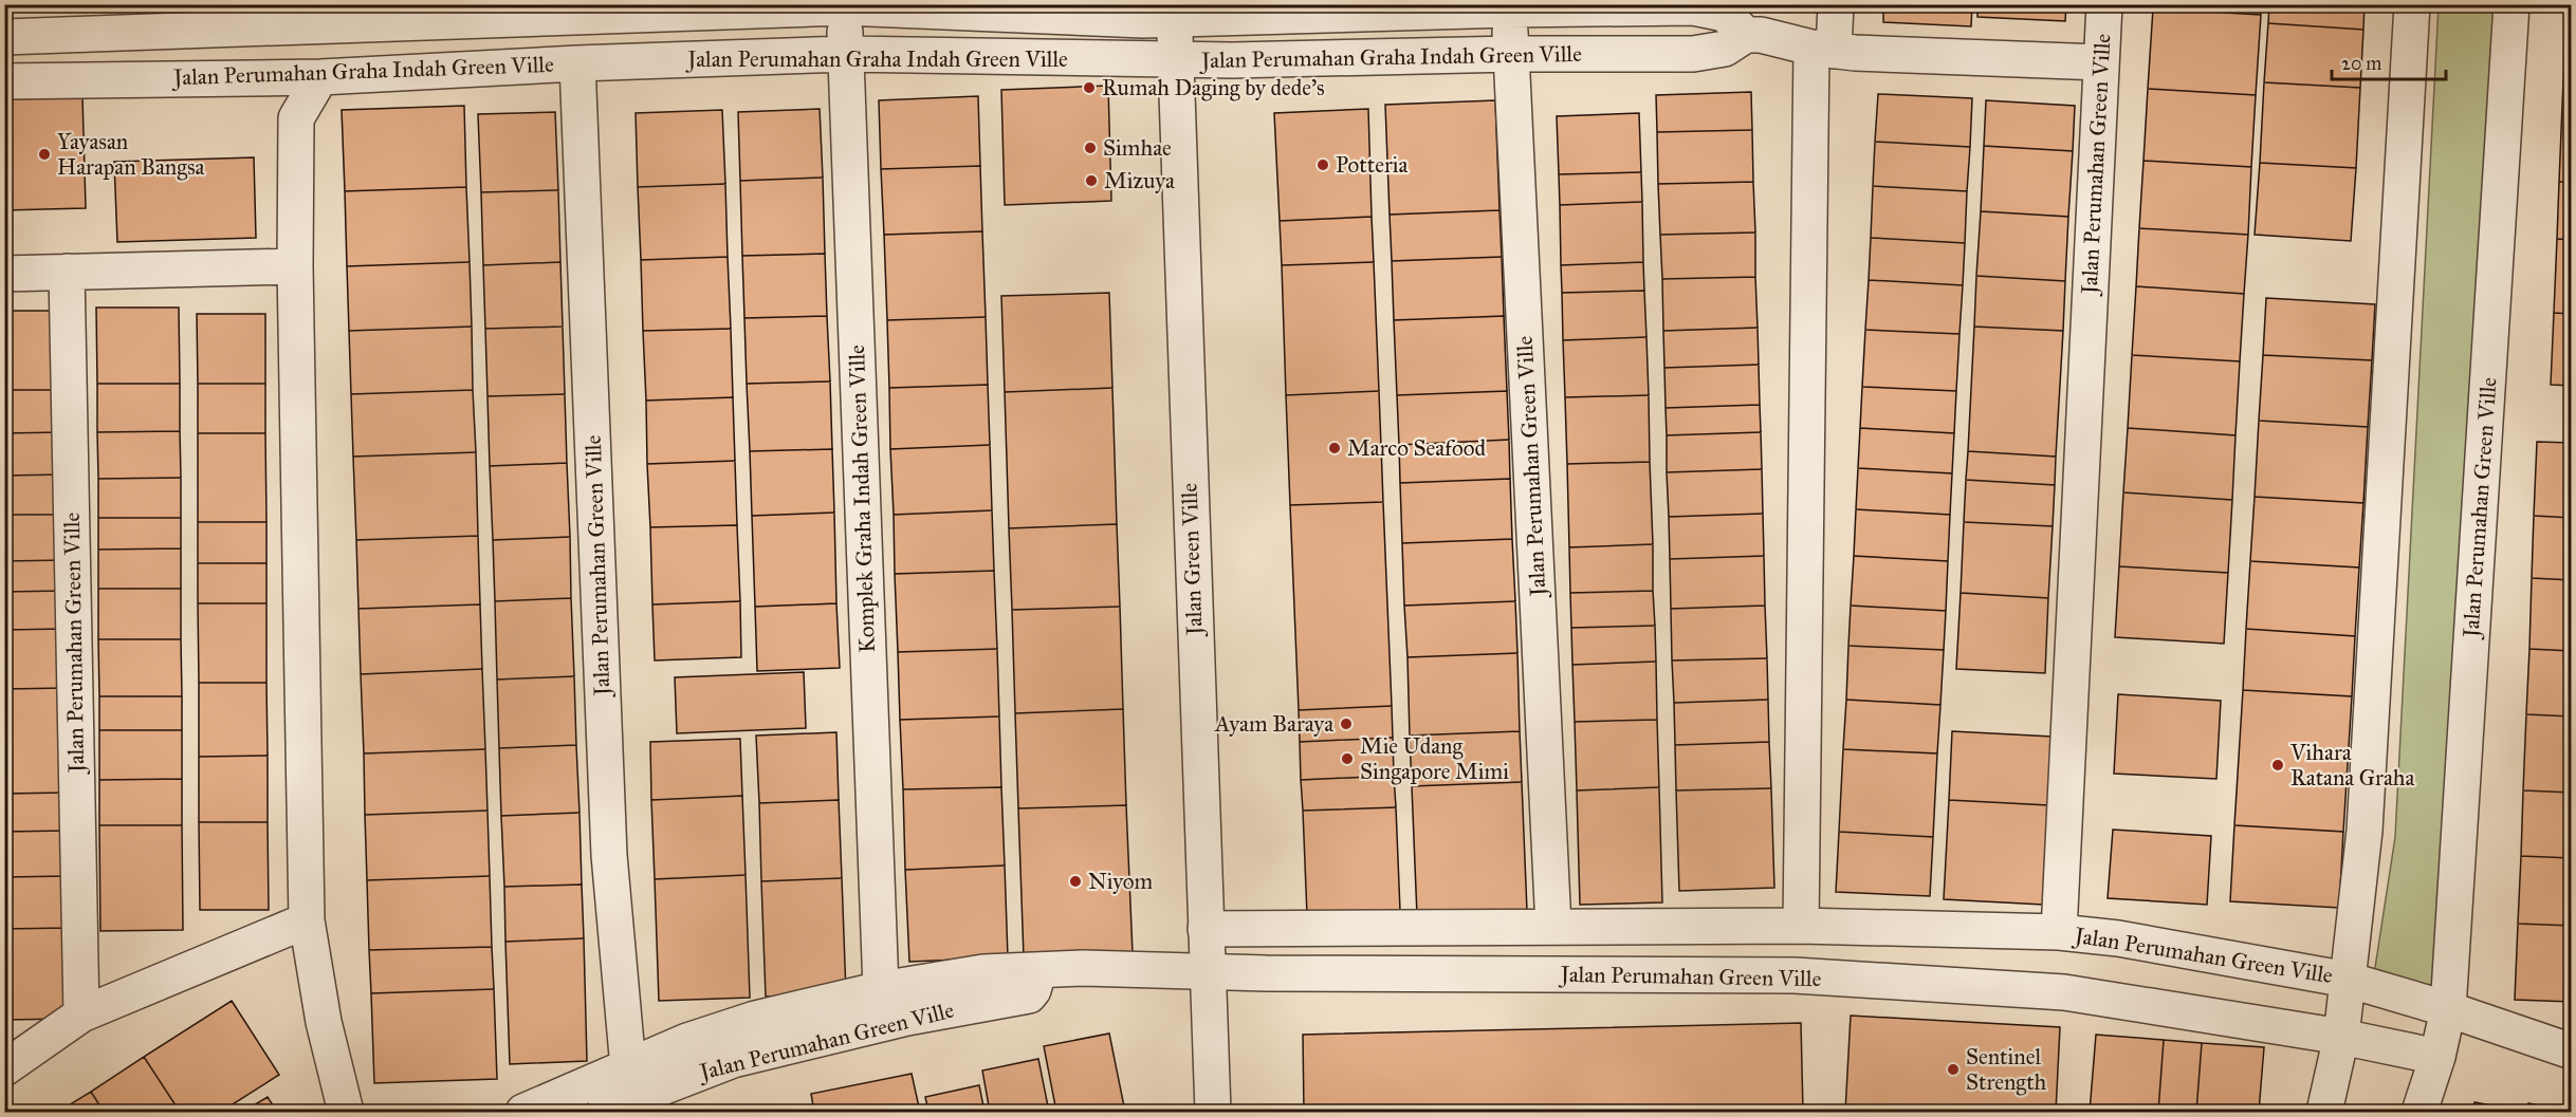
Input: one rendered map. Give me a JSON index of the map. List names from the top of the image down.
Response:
{
  "streets": {
    "street": [
      "Jalan Perumahan Graha Indah Green Ville",
      "Jalan Perumahan Green Ville",
      "Komplek Graha Indah Green Ville",
      "Jalan Green Ville"
    ]
  },
  "crossings": [
    ["Jalan Perumahan Graha Indah Green Ville", "Jalan Perumahan Green Ville"],
    ["Jalan Perumahan Graha Indah Green Ville", "Komplek Graha Indah Green Ville"],
    ["Jalan Perumahan Graha Indah Green Ville", "Jalan Green Ville"],
    ["Jalan Perumahan Green Ville", "Komplek Graha Indah Green Ville"],
    ["Jalan Perumahan Green Ville", "Jalan Green Ville"]
  ],
  "places": [
    "Rumah Daging by dede's",
    "Simhae",
    "Yayasan Harapan Bangsa",
    "Potteria",
    "Mizuya",
    "Marco Seafood",
    "Ayam Baraya",
    "Mie Udang Singapore Mimi",
    "Vihara Ratana Graha",
    "Niyom",
    "Sentinel Strength"
  ],
  "scale_bar": "20 m"
}
